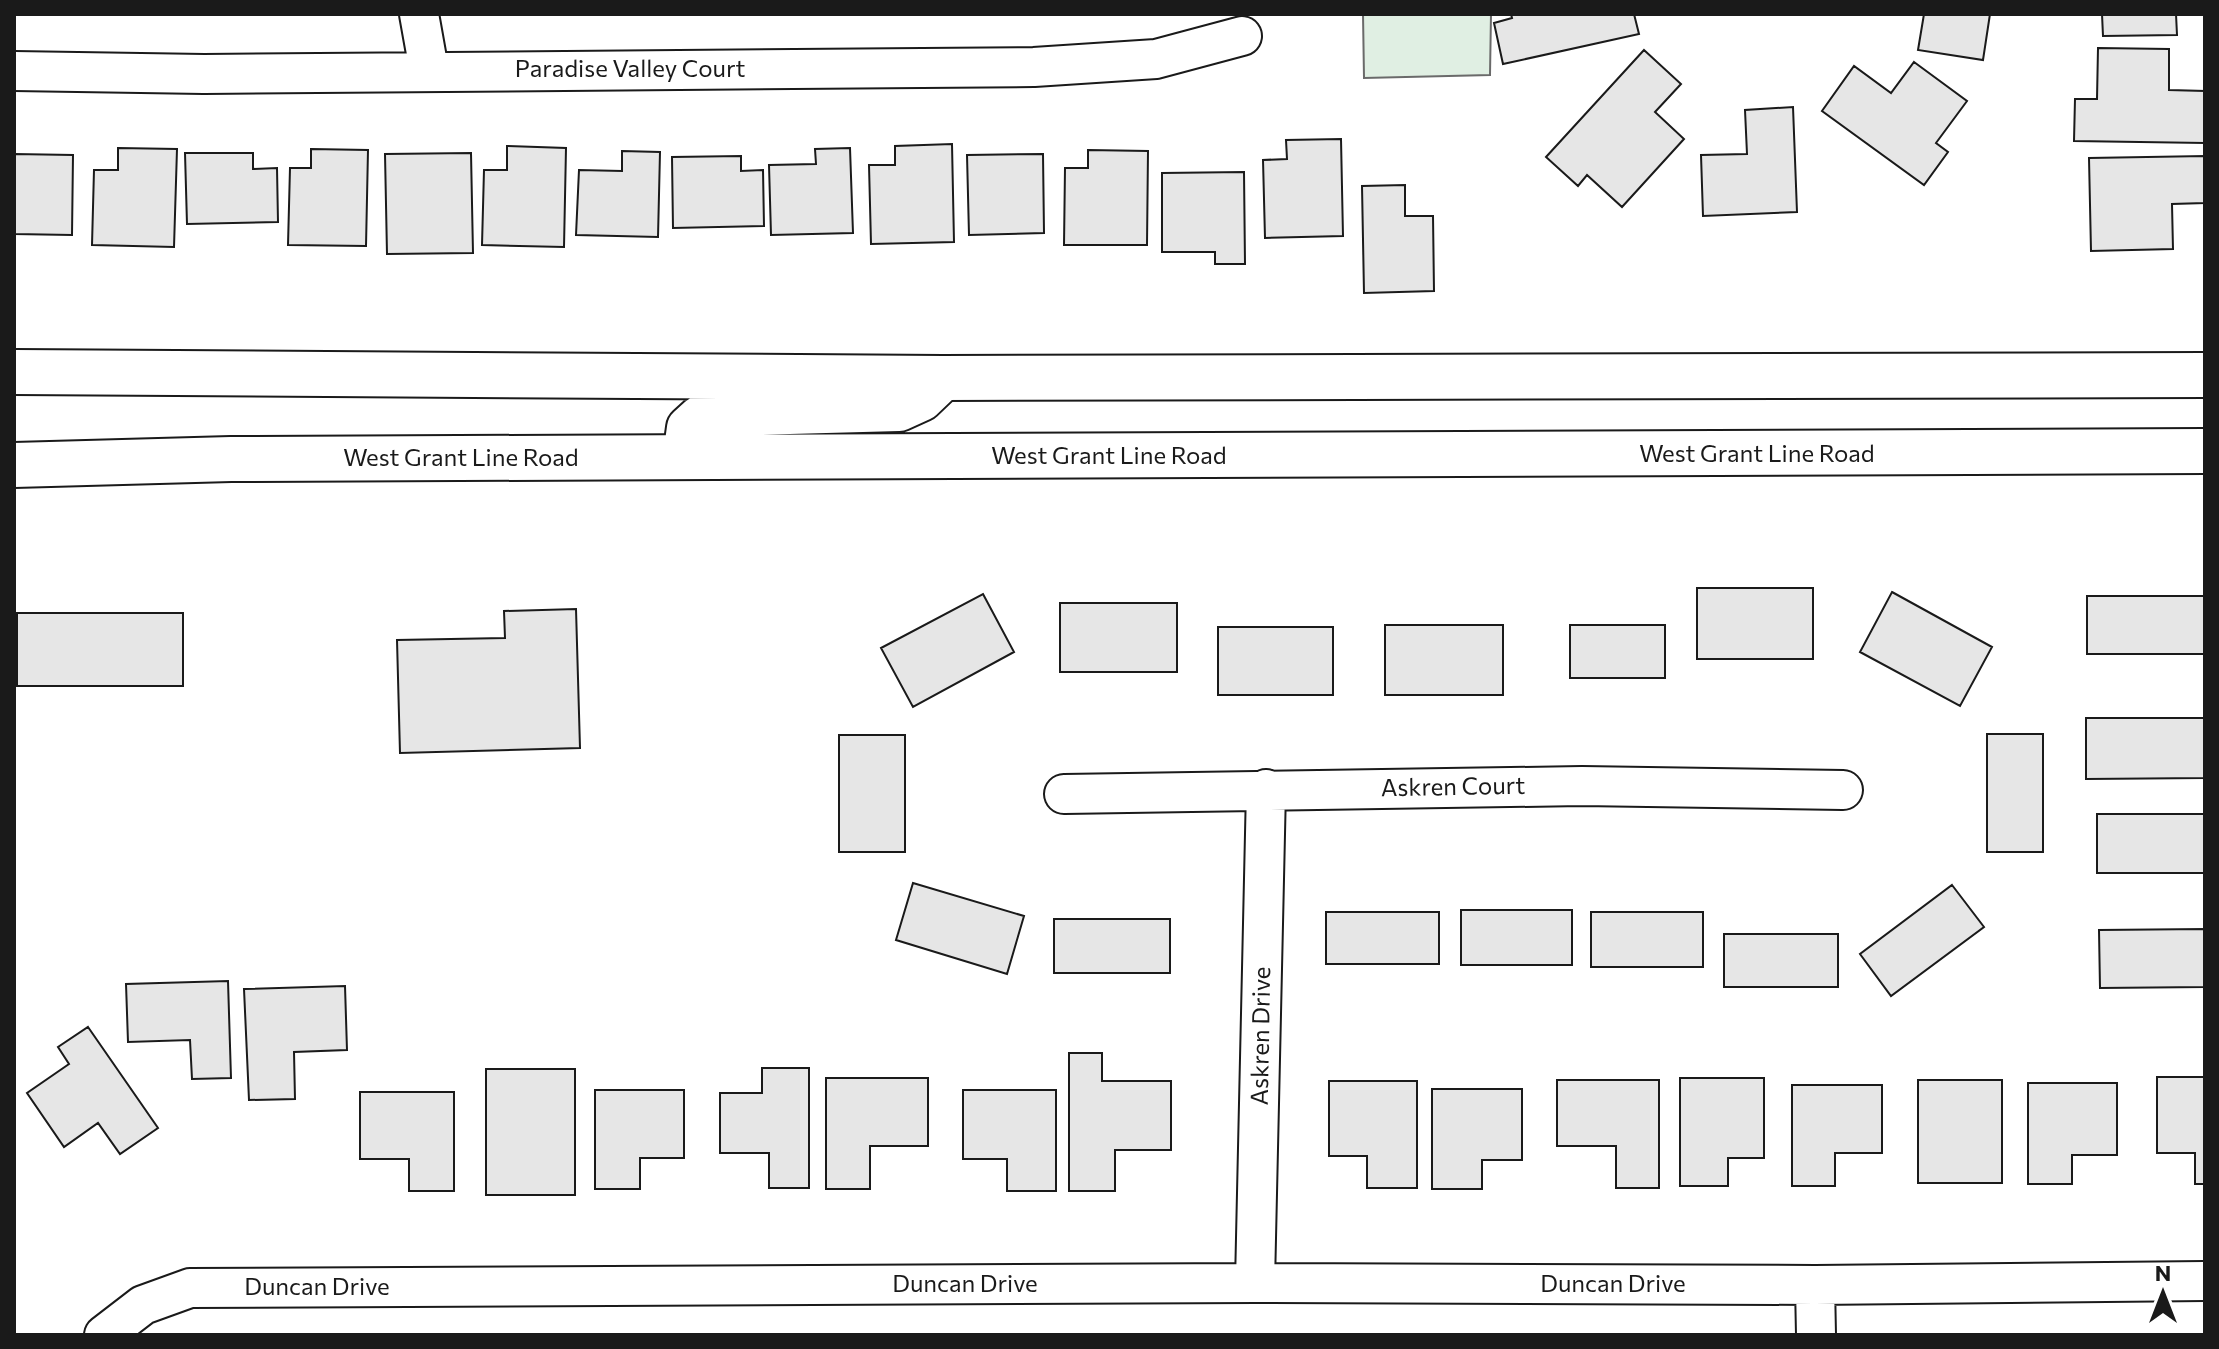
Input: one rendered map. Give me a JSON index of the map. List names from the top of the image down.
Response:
{
  "streets": {
    "main road": ["West Grant Line Road"],
    "street": [
      "Paradise Valley Court",
      "Askren Court",
      "Askren Drive",
      "Duncan Drive"
    ]
  },
  "crossings": [
    ["Askren Court", "Askren Drive"],
    ["Askren Drive", "Duncan Drive"]
  ],
  "north": "top"
}
